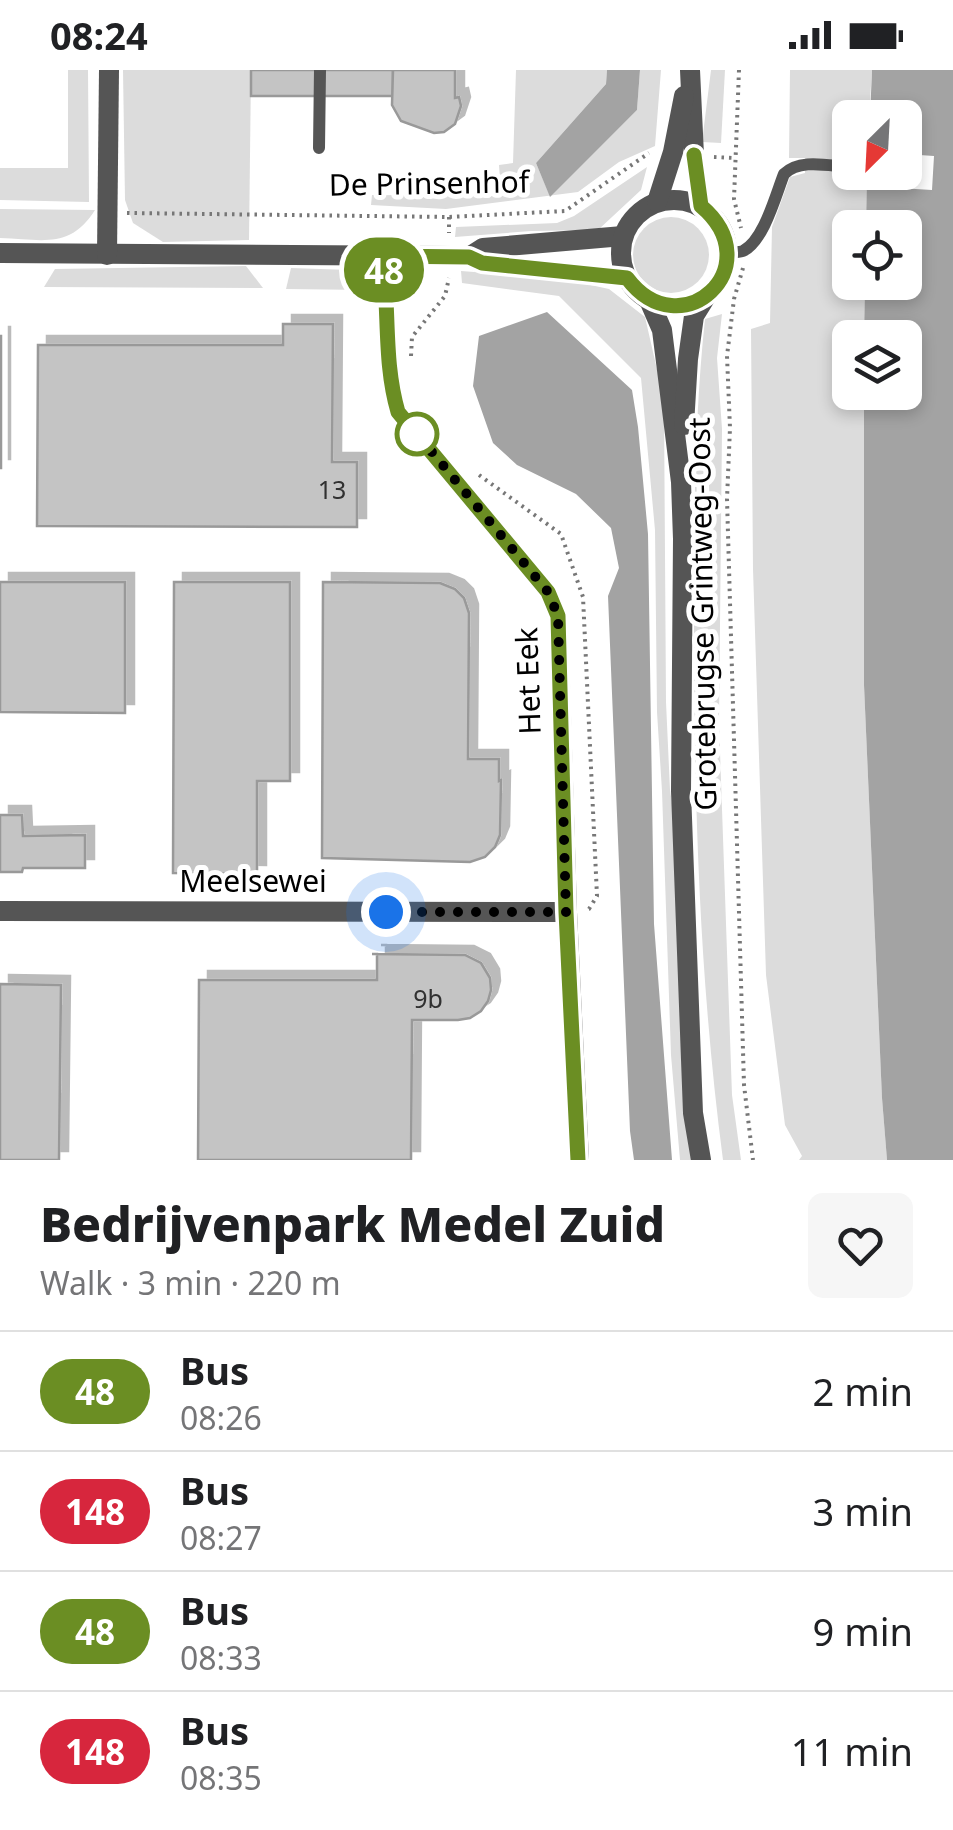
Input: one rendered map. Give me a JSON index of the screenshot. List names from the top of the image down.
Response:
{
  "streets": {
    "street": [
      "De Prinsenhof",
      "Grotebrugse Grintweg-Oost",
      "Het Eek",
      "Meelsewei"
    ]
  },
  "crossings": [
    ["De Prinsenhof", "Grotebrugse Grintweg-Oost"],
    ["De Prinsenhof", "Het Eek"],
    ["Het Eek", "Meelsewei"]
  ],
  "lines": ["bus line 48"],
  "house_numbers": ["13", "9b"],
  "north": "bottom left",
  "page": {
    "status": "08:24",
    "on_map": "48",
    "heading": ["Bedrijvenpark Medel Zuid", "Walk · 3 min · 220 m"],
    "list": [
      {
        "mark": "48",
        "name": "Bus",
        "note": "08:26",
        "value": "2 min"
      },
      {
        "mark": "148",
        "name": "Bus",
        "note": "08:27",
        "value": "3 min"
      },
      {
        "mark": "48",
        "name": "Bus",
        "note": "08:33",
        "value": "9 min"
      },
      {
        "mark": "148",
        "name": "Bus",
        "note": "08:35",
        "value": "11 min"
      }
    ]
  }
}
